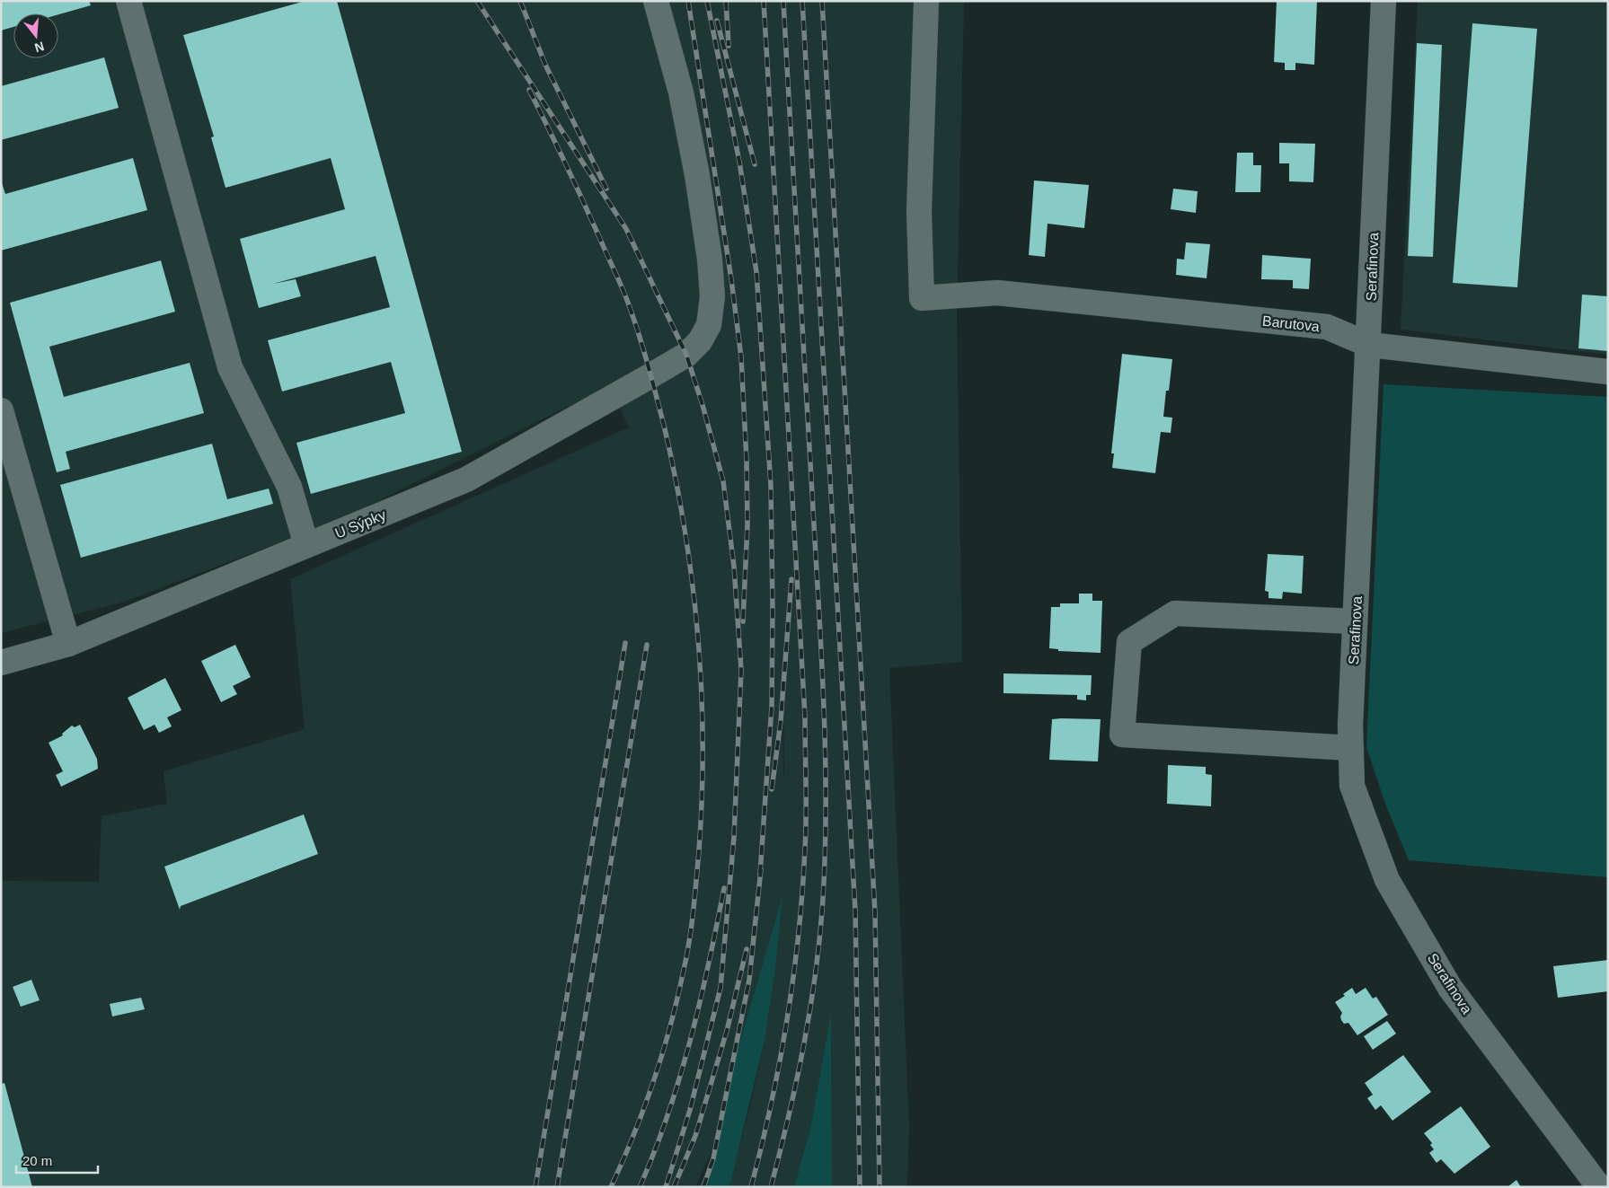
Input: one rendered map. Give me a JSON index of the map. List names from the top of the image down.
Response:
{
  "streets": {
    "street": ["Serafinova", "Barutova", "U Sýpky"]
  },
  "crossings": [
    ["Serafinova", "Barutova"]
  ],
  "scale_bar": "20 m",
  "north": "bottom"
}
